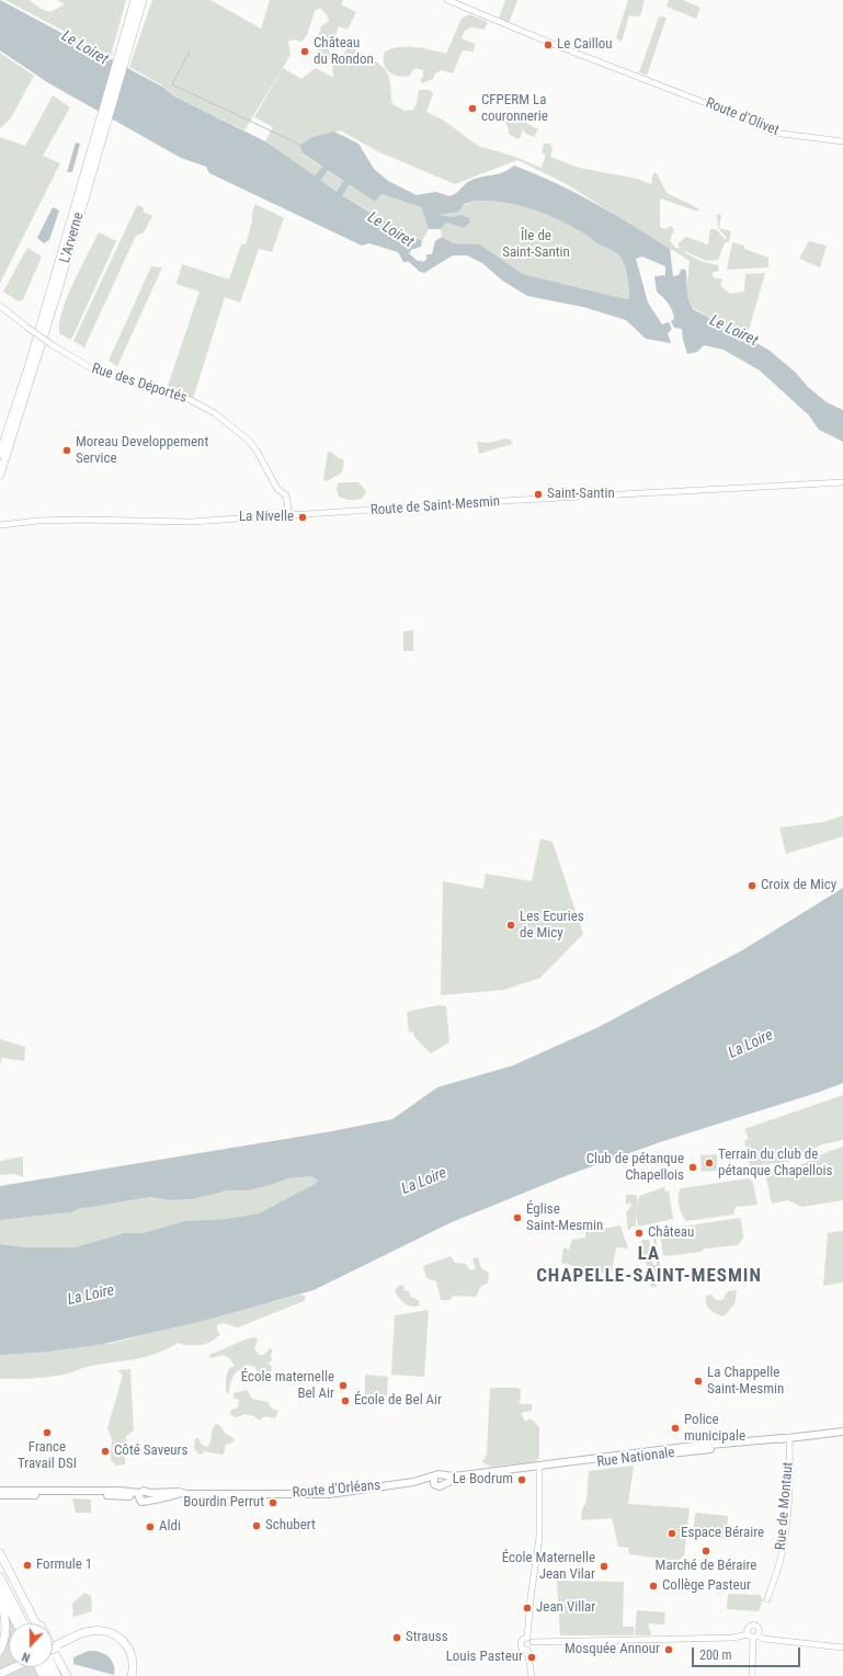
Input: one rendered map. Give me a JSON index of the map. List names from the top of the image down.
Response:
{
  "streets": {
    "highway": ["L'Arverne"],
    "main road": [
      "Route d'Olivet",
      "Rue des Déportés",
      "Route de Saint-Mesmin",
      "Rue Nationale",
      "Route d'Orléans",
      "Rue de Montaut"
    ]
  },
  "crossings": [
    ["Rue des Déportés", "Route de Saint-Mesmin"],
    ["Rue Nationale", "Route d'Orléans"],
    ["Rue Nationale", "Rue de Montaut"]
  ],
  "districts": ["LA CHAPELLE-SAINT-MESMIN"],
  "water": ["Le Loiret", "La Loire"],
  "parks": ["Île de Saint-Santin"],
  "places": [
    "Le Caillou",
    "Château du Rondon",
    "CFPERM La couronnerie",
    "Moreau Developpement Service",
    "Saint-Santin",
    "La Nivelle",
    "Croix de Micy",
    "Les Ecuries de Micy",
    "Terrain du club de pétanque Chapellois",
    "Club de pétanque Chapellois",
    "Église Saint-Mesmin",
    "Château",
    "La Chappelle Saint-Mesmin",
    "École maternelle Bel Air",
    "École de Bel Air",
    "Police municipale",
    "France Travail DSI",
    "Côté Saveurs",
    "Le Bodrum",
    "Bourdin Perrut",
    "Schubert",
    "Aldi",
    "Espace Béraire",
    "Marché de Béraire",
    "Formule 1",
    "École Maternelle Jean Vilar",
    "Collège Pasteur",
    "Jean Villar",
    "Strauss",
    "Mosquée Annour",
    "Louis Pasteur"
  ],
  "scale_bar": "200 m",
  "north": "bottom"
}
